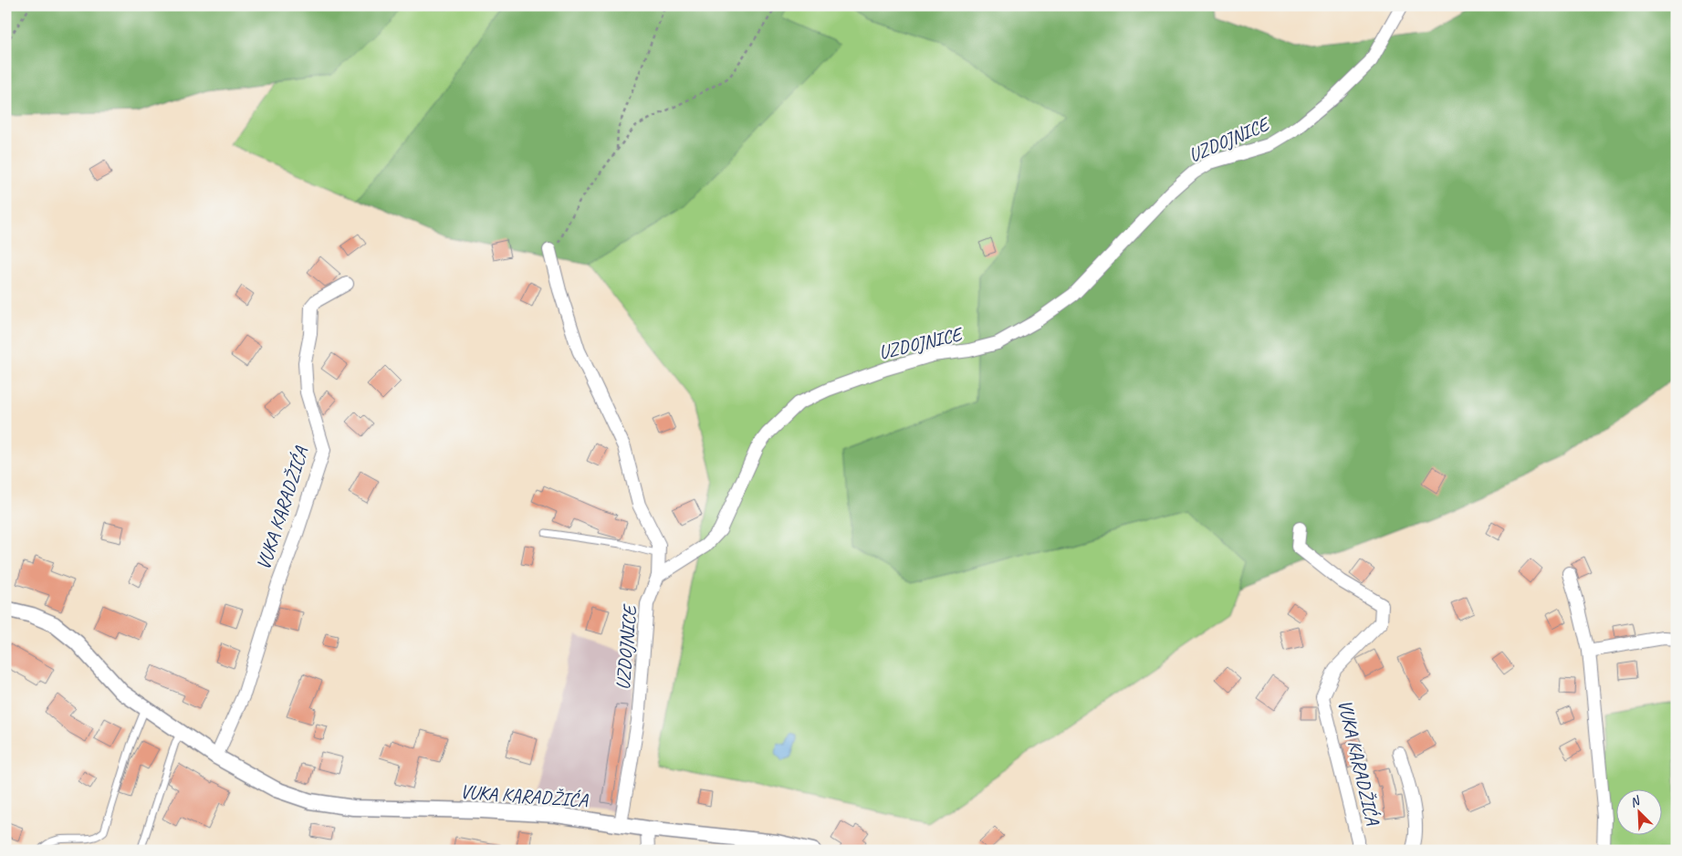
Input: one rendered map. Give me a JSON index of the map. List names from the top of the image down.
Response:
{
  "streets": {
    "street": ["UZDOJNICE", "VUKA KARADŽIĆA"]
  },
  "crossings": [
    ["UZDOJNICE", "VUKA KARADŽIĆA"]
  ],
  "north": "top left"
}
